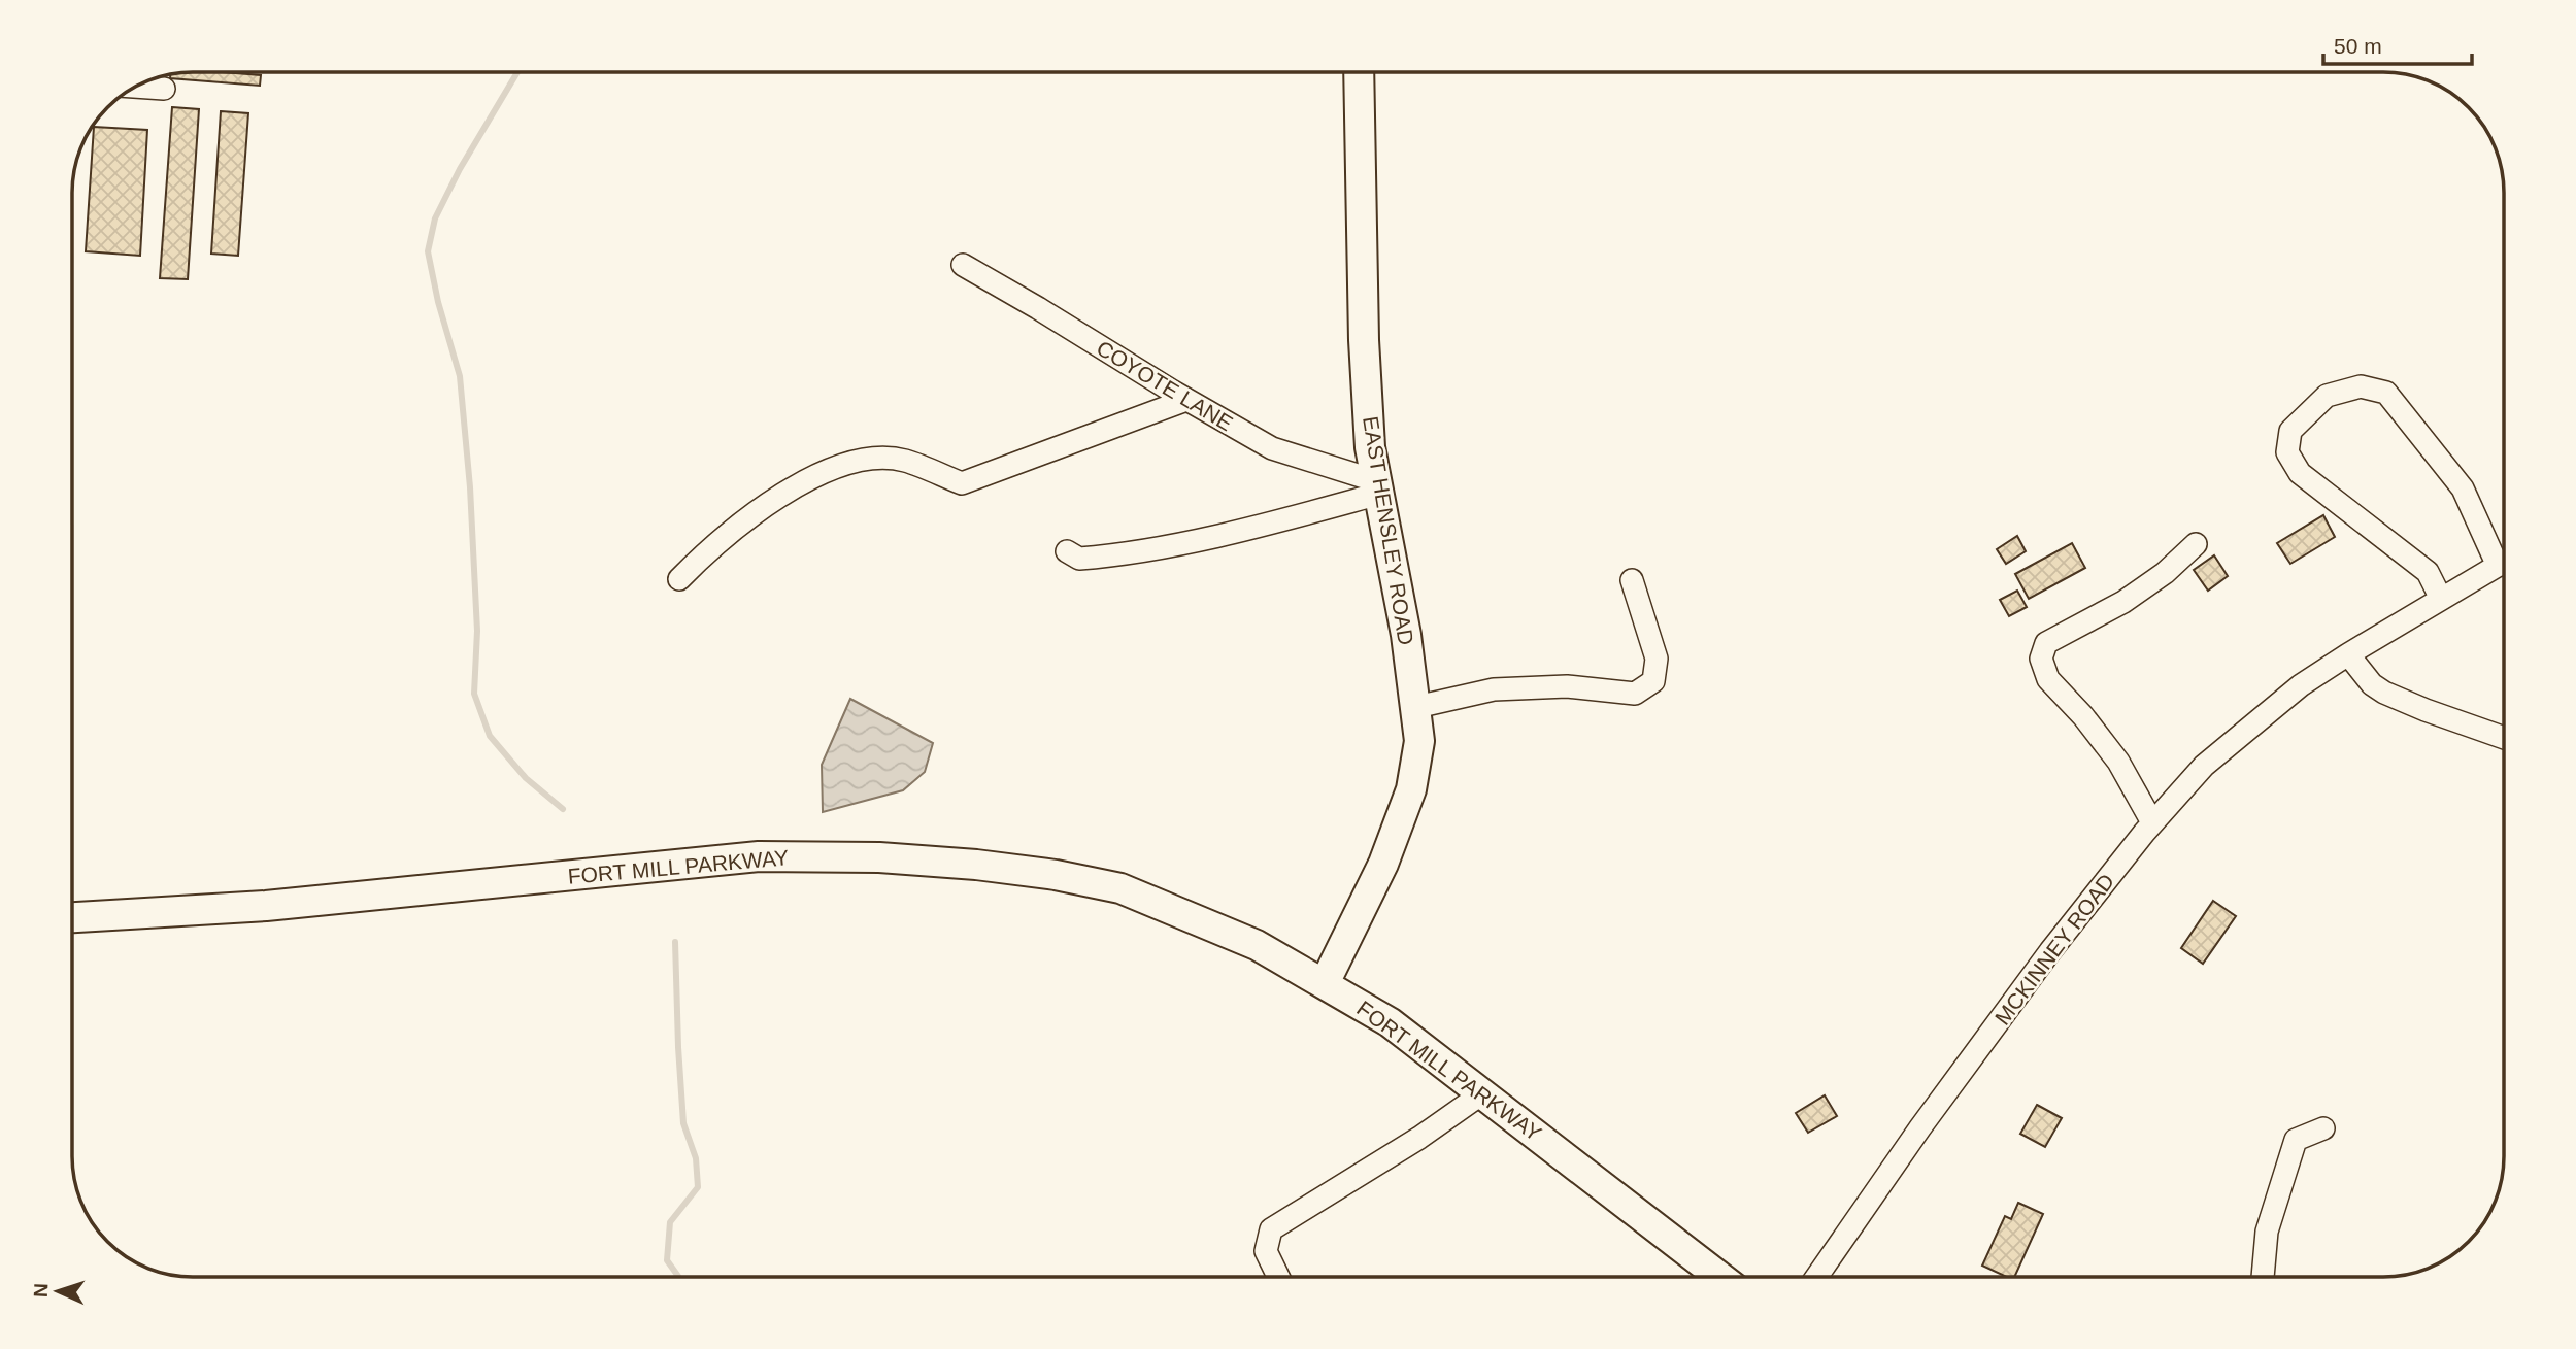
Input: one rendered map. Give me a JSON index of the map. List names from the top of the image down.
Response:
{
  "streets": {
    "main road": ["EAST HENSLEY ROAD", "FORT MILL PARKWAY"],
    "street": ["COYOTE LANE", "MCKINNEY ROAD"]
  },
  "crossings": [
    ["COYOTE LANE", "EAST HENSLEY ROAD"],
    ["EAST HENSLEY ROAD", "FORT MILL PARKWAY"]
  ],
  "scale_bar": "50 m",
  "north": "left"
}
